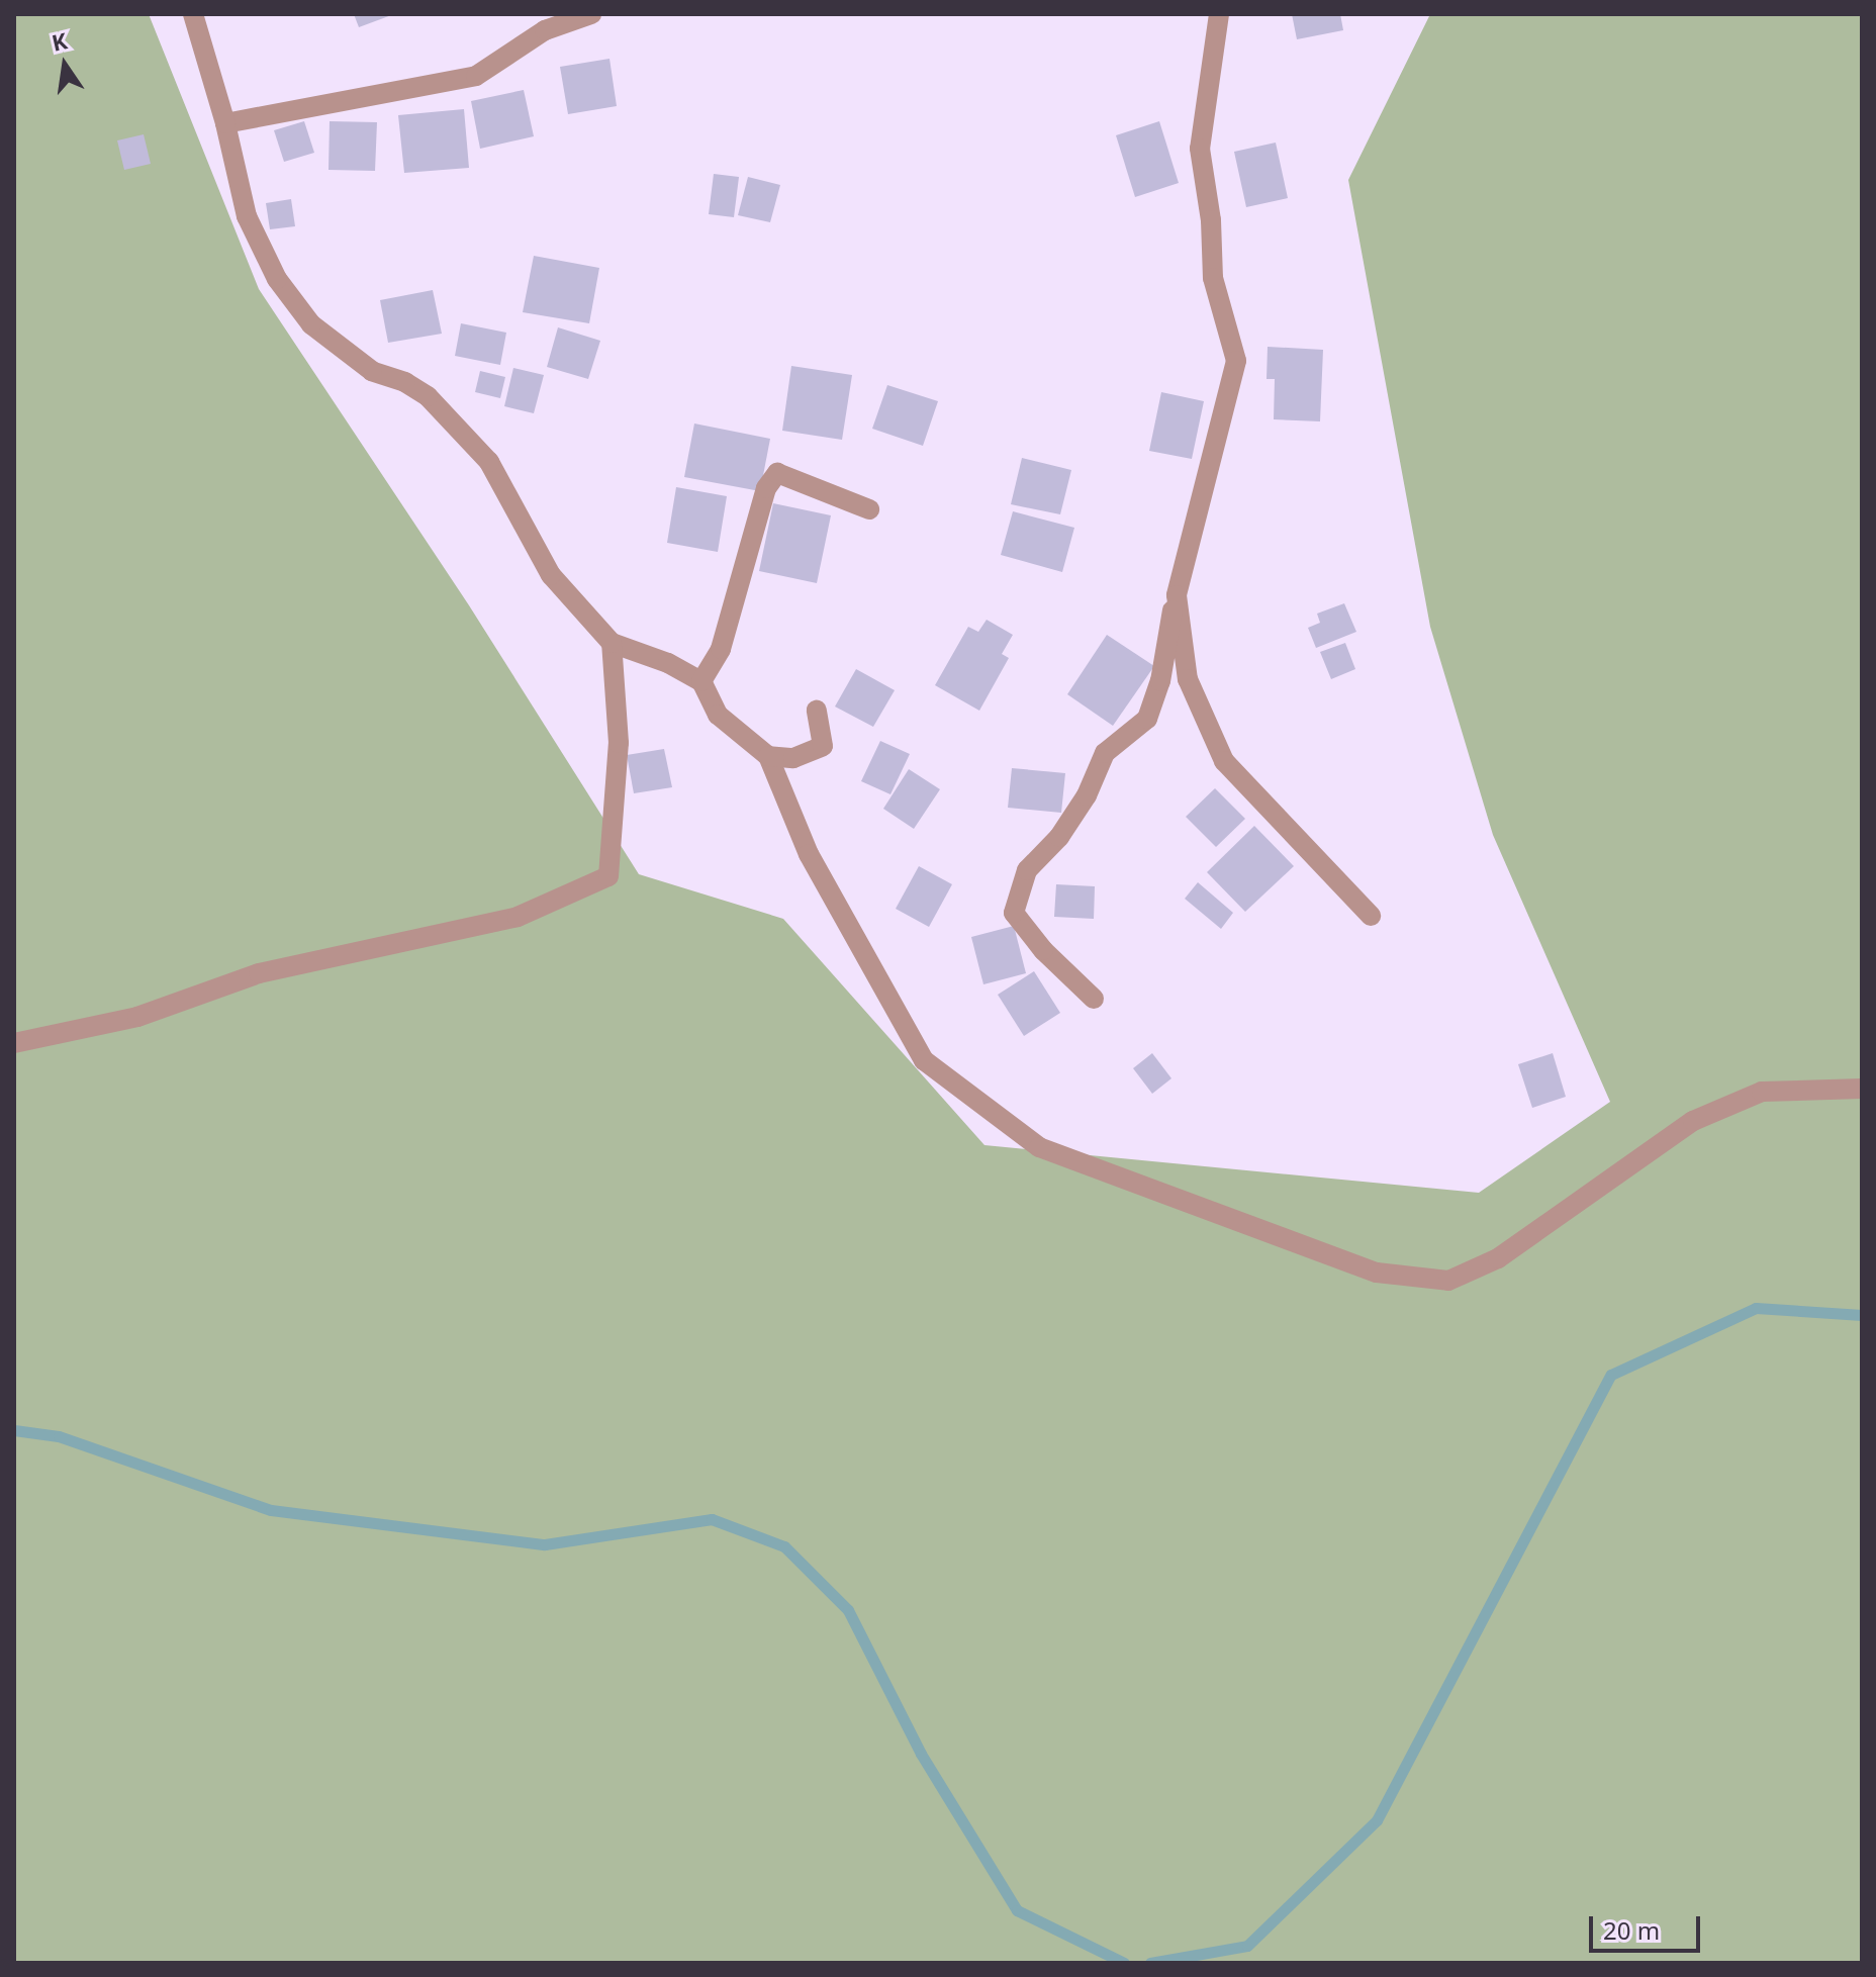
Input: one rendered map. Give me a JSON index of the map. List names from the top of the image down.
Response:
{
  "scale_bar": "20 m",
  "north": "top"
}
